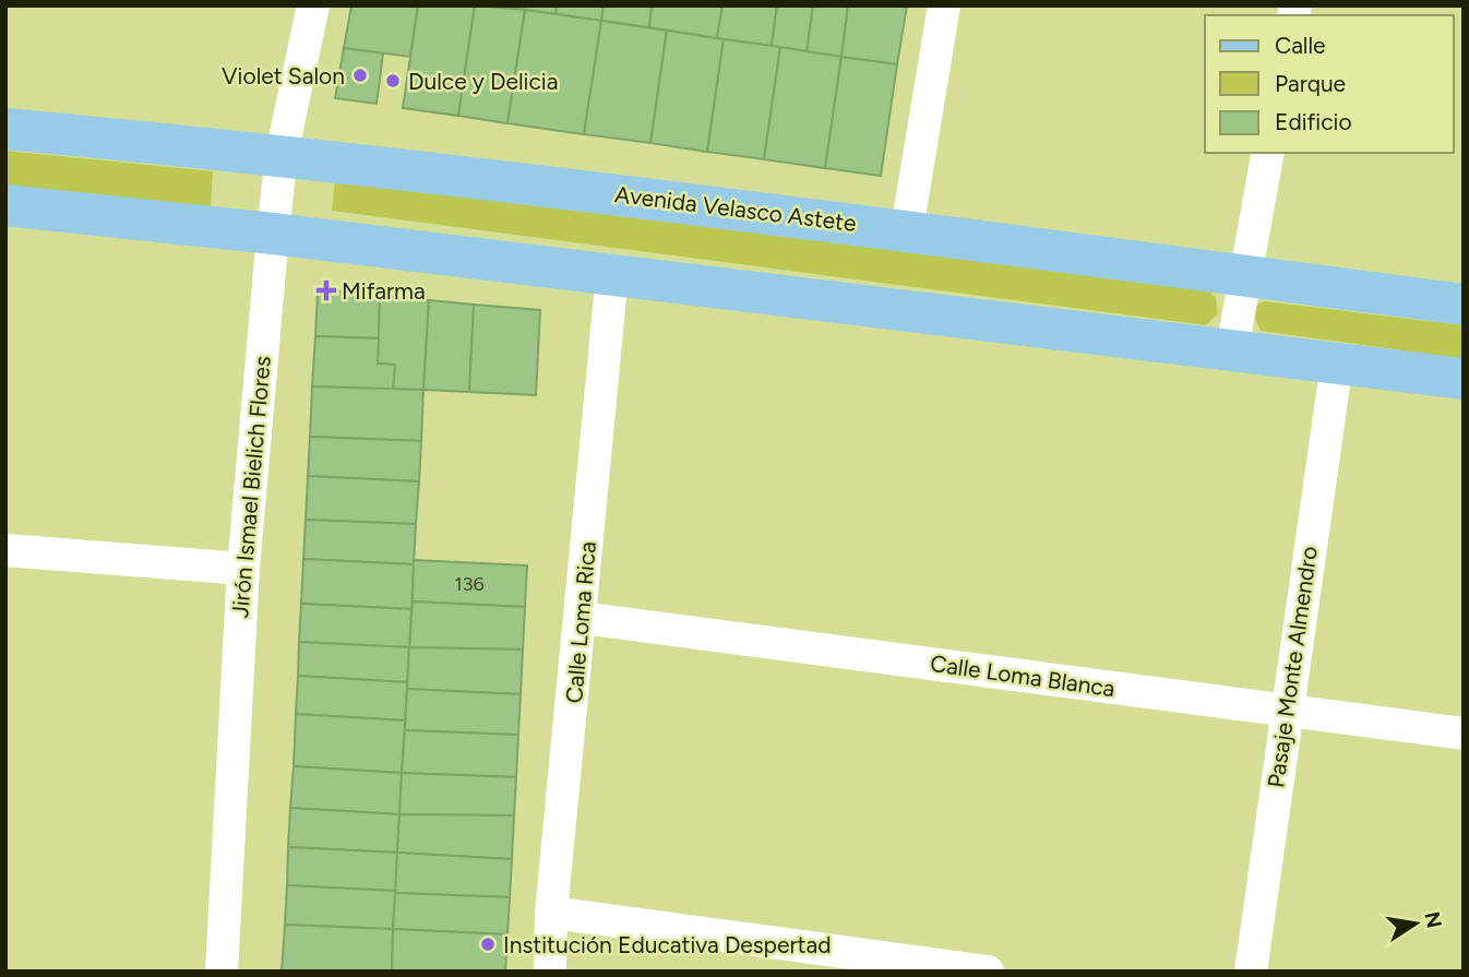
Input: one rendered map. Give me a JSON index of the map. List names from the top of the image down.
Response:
{
  "streets": {
    "main road": ["Avenida Velasco Astete"],
    "street": [
      "Jirón Ismael Bielich Flores",
      "Calle Loma Rica",
      "Pasaje Monte Almendro",
      "Calle Loma Blanca"
    ]
  },
  "crossings": [
    ["Avenida Velasco Astete", "Jirón Ismael Bielich Flores"],
    ["Calle Loma Rica", "Calle Loma Blanca"],
    ["Pasaje Monte Almendro", "Calle Loma Blanca"]
  ],
  "places": {
    "other": ["Violet Salon", "Dulce y Delicia", "Institución Educativa Despertad"],
    "health": ["Mifarma"]
  },
  "house_numbers": ["136"],
  "legend": ["Calle", "Parque", "Edificio"],
  "north": "right"
}
